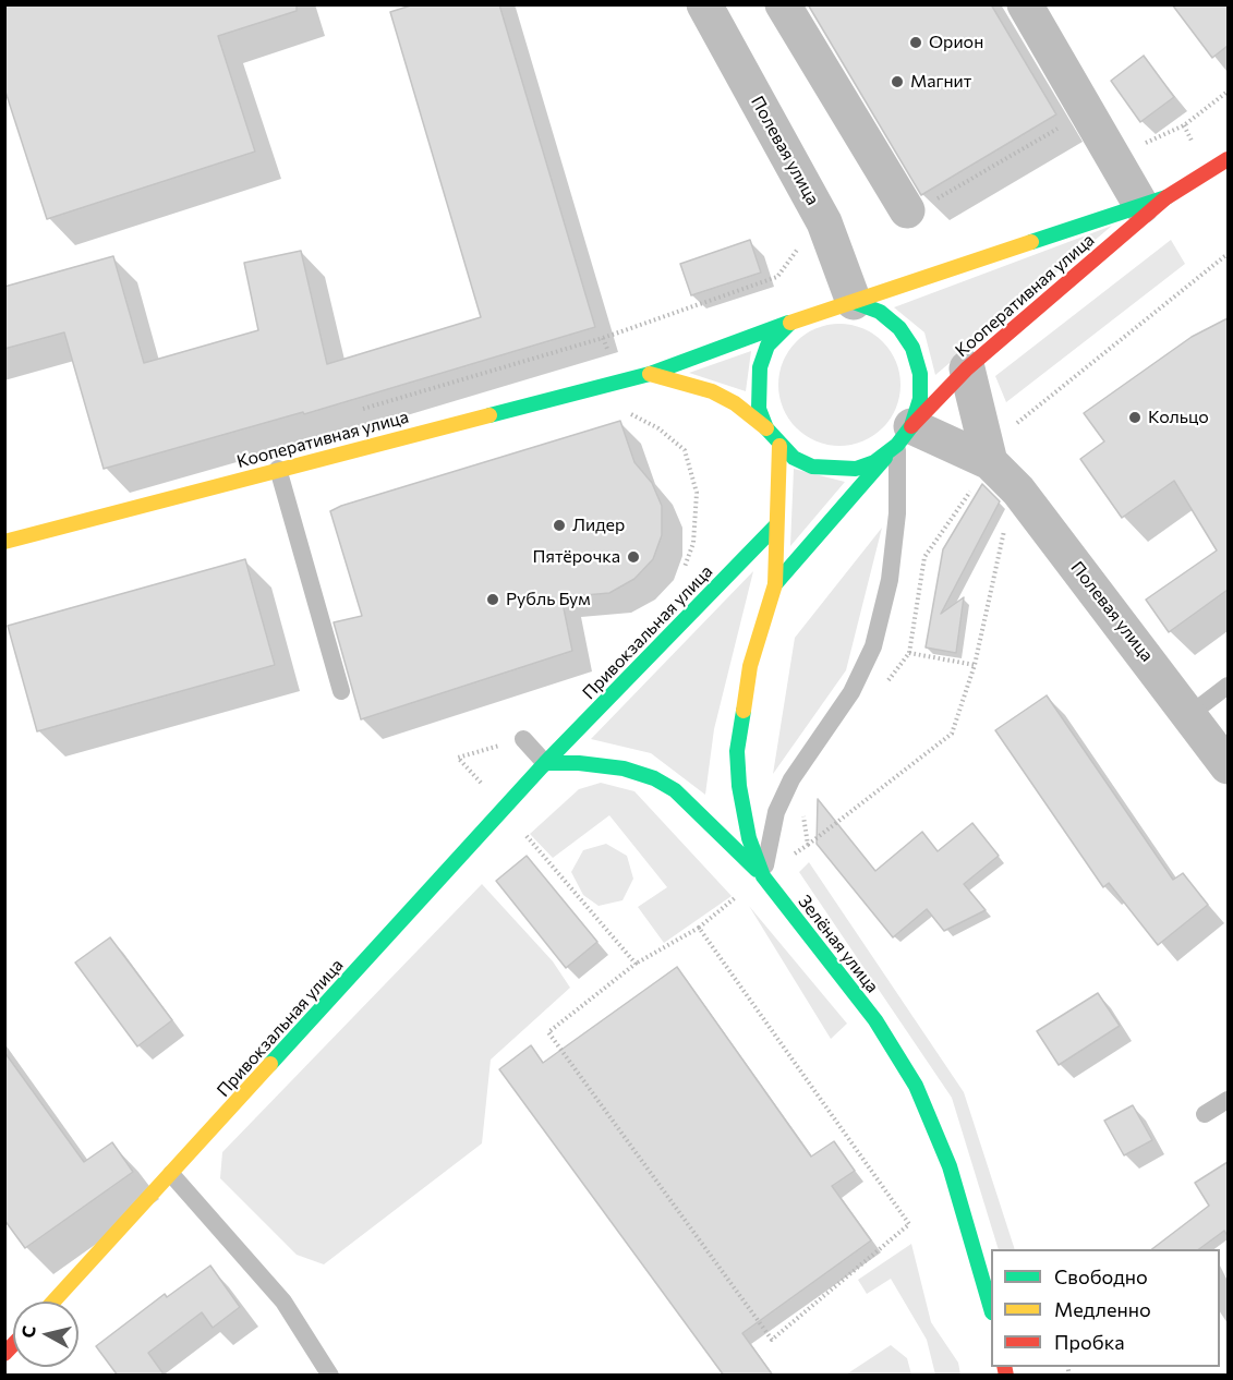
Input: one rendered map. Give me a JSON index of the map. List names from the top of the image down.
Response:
{
  "streets": {
    "main road": ["Кооперативная улица", "Привокзальная улица", "Зелёная улица"],
    "street": ["Полевая улица"]
  },
  "crossings": [
    ["Полевая улица", "Кооперативная улица"],
    ["Полевая улица", "Зелёная улица"],
    ["Кооперативная улица", "Зелёная улица"],
    ["Привокзальная улица", "Зелёная улица"]
  ],
  "places": [
    "Орион",
    "Магнит",
    "Кольцо",
    "Лидер",
    "Пятёрочка",
    "Рубль Бум"
  ],
  "legend": ["Свободно", "Медленно", "Пробка"],
  "north": "left"
}
